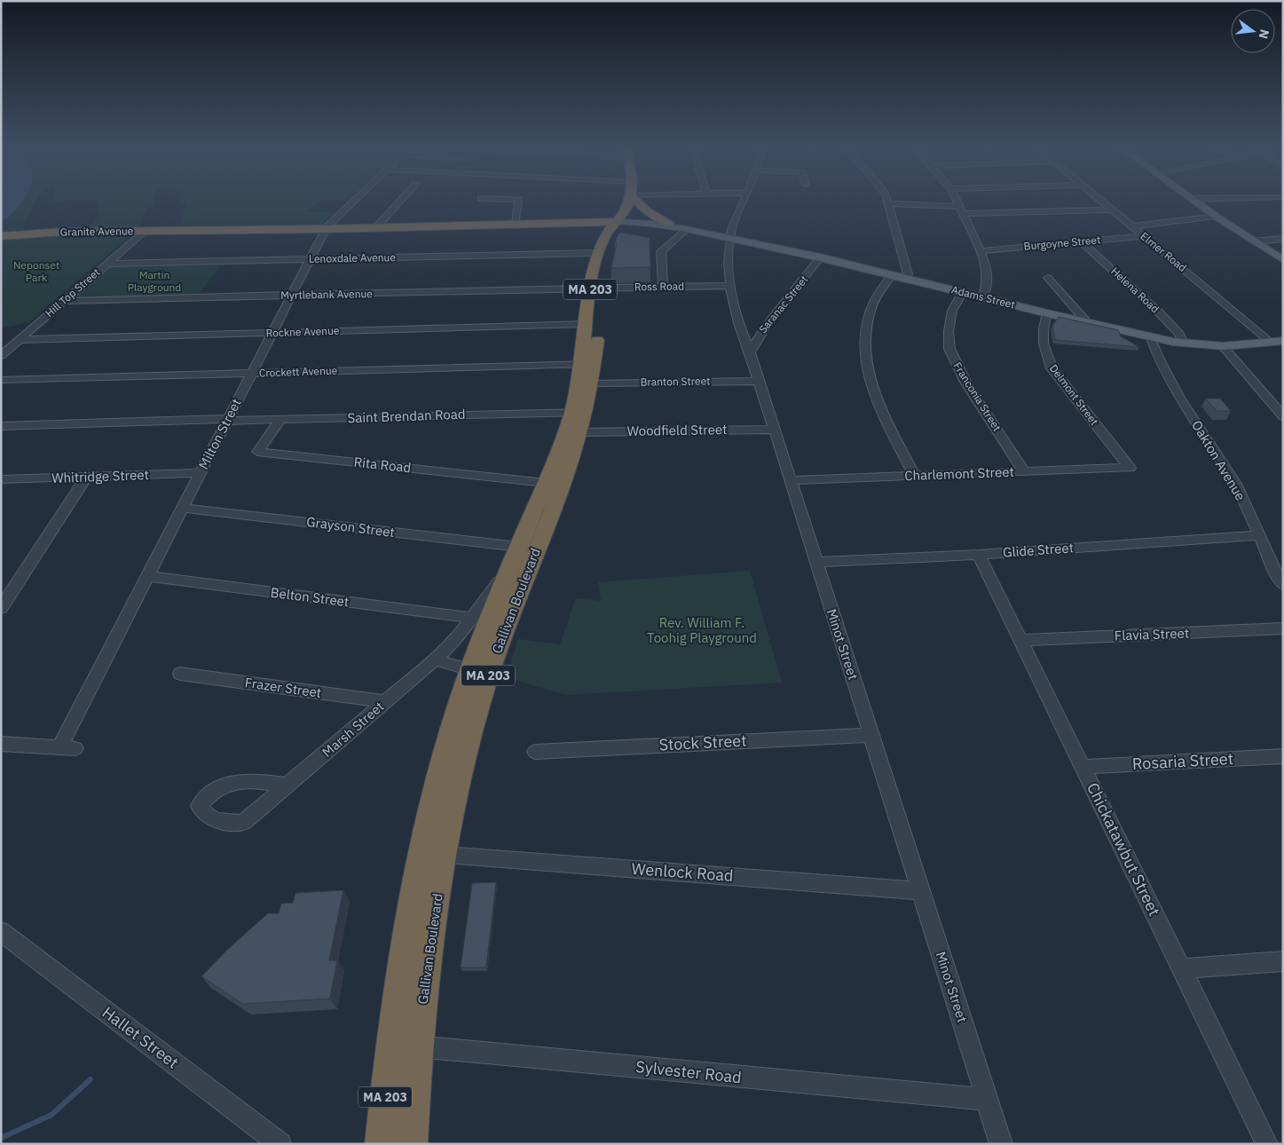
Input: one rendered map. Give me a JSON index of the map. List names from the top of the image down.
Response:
{
  "streets": {
    "highway": ["Granite Avenue", "MA 203", "Gallivan Boulevard"],
    "main road": ["Adams Street"],
    "street": [
      "Burgoyne Street",
      "Elmer Road",
      "Lenoxdale Avenue",
      "Ross Road",
      "Helena Road",
      "Hill Top Street",
      "Myrtlebank Avenue",
      "Saranac Street",
      "Rockne Avenue",
      "Crockett Avenue",
      "Branton Street",
      "Delmont Street",
      "Franconia Street",
      "Saint Brendan Road",
      "Woodfield Street",
      "Milton Street",
      "Oakton Avenue",
      "Rita Road",
      "Charlemont Street",
      "Whitridge Street",
      "Grayson Street",
      "Glide Street",
      "Belton Street",
      "Flavia Street",
      "Minot Street",
      "Frazer Street",
      "Marsh Street",
      "Stock Street",
      "Rosaria Street",
      "Chickatawbut Street",
      "Wenlock Road",
      "Hallet Street",
      "Sylvester Road"
    ]
  },
  "crossings": [
    ["Granite Avenue", "Hill Top Street"],
    ["Granite Avenue", "Adams Street"],
    ["Granite Avenue", "Milton Street"],
    ["Granite Avenue", "Gallivan Boulevard"],
    ["Burgoyne Street", "Elmer Road"],
    ["Burgoyne Street", "Helena Road"],
    ["Elmer Road", "Adams Street"],
    ["Lenoxdale Avenue", "Hill Top Street"],
    ["Lenoxdale Avenue", "Milton Street"],
    ["Lenoxdale Avenue", "Gallivan Boulevard"],
    ["Ross Road", "Myrtlebank Avenue"],
    ["Ross Road", "Gallivan Boulevard"],
    ["Ross Road", "Minot Street"],
    ["Helena Road", "Adams Street"],
    ["Hill Top Street", "Myrtlebank Avenue"],
    ["Hill Top Street", "Rockne Avenue"],
    ["Myrtlebank Avenue", "Milton Street"],
    ["Myrtlebank Avenue", "Gallivan Boulevard"],
    ["Adams Street", "Saranac Street"],
    ["Adams Street", "Delmont Street"],
    ["Adams Street", "Franconia Street"],
    ["Adams Street", "Oakton Avenue"],
    ["Adams Street", "Gallivan Boulevard"],
    ["Adams Street", "Minot Street"],
    ["Saranac Street", "Minot Street"],
    ["Rockne Avenue", "Milton Street"],
    ["Rockne Avenue", "Gallivan Boulevard"],
    ["Crockett Avenue", "Branton Street"],
    ["Crockett Avenue", "Milton Street"],
    ["Crockett Avenue", "Gallivan Boulevard"],
    ["Branton Street", "Gallivan Boulevard"],
    ["Branton Street", "Minot Street"],
    ["Delmont Street", "Charlemont Street"],
    ["Franconia Street", "Charlemont Street"],
    ["Saint Brendan Road", "Milton Street"],
    ["Saint Brendan Road", "Rita Road"],
    ["Saint Brendan Road", "Gallivan Boulevard"],
    ["Woodfield Street", "Gallivan Boulevard"],
    ["Woodfield Street", "Minot Street"],
    ["Milton Street", "Whitridge Street"],
    ["Milton Street", "Grayson Street"],
    ["Milton Street", "Belton Street"],
    ["Oakton Avenue", "Glide Street"],
    ["Rita Road", "Gallivan Boulevard"],
    ["Charlemont Street", "Minot Street"],
    ["Grayson Street", "Gallivan Boulevard"],
    ["Glide Street", "Minot Street"],
    ["Glide Street", "Chickatawbut Street"],
    ["Belton Street", "Gallivan Boulevard"],
    ["Gallivan Boulevard", "Marsh Street"],
    ["Gallivan Boulevard", "Wenlock Road"],
    ["Gallivan Boulevard", "Sylvester Road"],
    ["Flavia Street", "Chickatawbut Street"],
    ["Minot Street", "Stock Street"],
    ["Minot Street", "Wenlock Road"],
    ["Minot Street", "Sylvester Road"],
    ["Frazer Street", "Marsh Street"],
    ["Rosaria Street", "Chickatawbut Street"]
  ],
  "parks": ["Neponset Park", "Martin Playground", "Rev. William F. Toohig Playground"],
  "north": "right"
}
